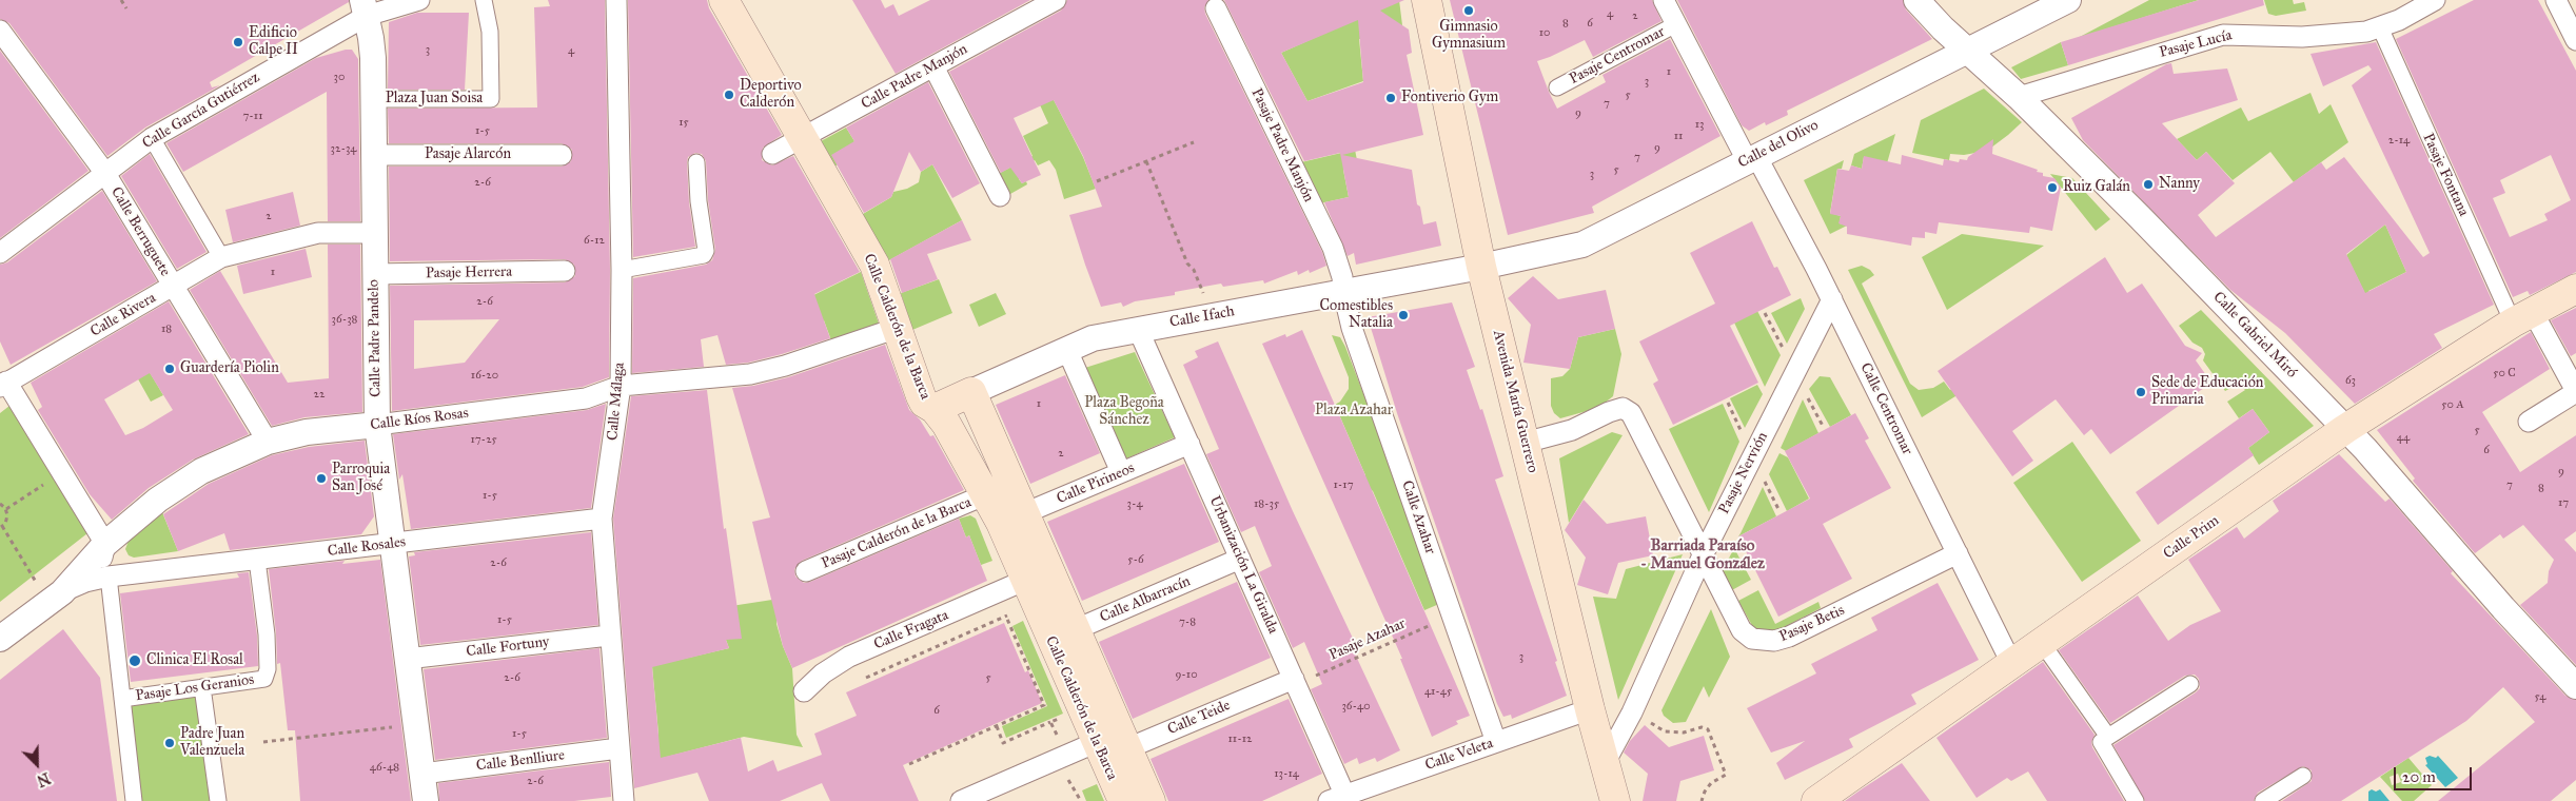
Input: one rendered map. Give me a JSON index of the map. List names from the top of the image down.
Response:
{
  "streets": {
    "main road": [
      "Calle Ifach",
      "Calle Calderón de la Barca",
      "Avenida María Guerrero",
      "Calle Prim"
    ],
    "street": [
      "Pasaje Lucía",
      "Pasaje Centromar",
      "Calle Padre Manjón",
      "Plaza Juan Soisa",
      "Calle García Gutiérrez",
      "Calle del Olivo",
      "Pasaje Padre Manjón",
      "Pasaje Alarcón",
      "Pasaje Fontana",
      "Calle Berruguete",
      "Pasaje Herrera",
      "Calle Rivera",
      "Calle Gabriel Miró",
      "Calle Padre Pandelo",
      "Calle Málaga",
      "Calle Centromar",
      "Calle Ríos Rosas",
      "Pasaje Nervión",
      "Calle Pirineos",
      "Calle Azahar",
      "Pasaje Calderón de la Barca",
      "Calle Rosales",
      "Urbanización La Giralda",
      "Calle Albarracín",
      "Pasaje Betis",
      "Calle Fragata",
      "Calle Fortuny",
      "Pasaje Los Geranios",
      "Calle Teide",
      "Calle Veleta",
      "Calle Benlliure"
    ],
    "path": ["Pasaje Azahar"]
  },
  "crossings": [
    ["Pasaje Lucía", "Pasaje Fontana"],
    ["Pasaje Lucía", "Calle Gabriel Miró"],
    ["Pasaje Centromar", "Calle Centromar"],
    ["Calle Padre Manjón", "Calle Calderón de la Barca"],
    ["Plaza Juan Soisa", "Calle Padre Pandelo"],
    ["Calle García Gutiérrez", "Calle Berruguete"],
    ["Calle García Gutiérrez", "Calle Padre Pandelo"],
    ["Calle del Olivo", "Calle Ifach"],
    ["Calle del Olivo", "Calle Gabriel Miró"],
    ["Calle del Olivo", "Avenida María Guerrero"],
    ["Calle del Olivo", "Calle Centromar"],
    ["Pasaje Padre Manjón", "Calle Ifach"],
    ["Pasaje Padre Manjón", "Calle Azahar"],
    ["Pasaje Alarcón", "Calle Padre Pandelo"],
    ["Pasaje Fontana", "Calle Prim"],
    ["Calle Berruguete", "Calle Rivera"],
    ["Calle Berruguete", "Calle Ríos Rosas"],
    ["Pasaje Herrera", "Calle Padre Pandelo"],
    ["Calle Rivera", "Calle Padre Pandelo"],
    ["Calle Ifach", "Calle Calderón de la Barca"],
    ["Calle Ifach", "Avenida María Guerrero"],
    ["Calle Ifach", "Calle Azahar"],
    ["Calle Ifach", "Urbanización La Giralda"],
    ["Calle Calderón de la Barca", "Calle Ríos Rosas"],
    ["Calle Calderón de la Barca", "Calle Pirineos"],
    ["Calle Calderón de la Barca", "Pasaje Calderón de la Barca"],
    ["Calle Calderón de la Barca", "Calle Albarracín"],
    ["Calle Calderón de la Barca", "Calle Fragata"],
    ["Calle Calderón de la Barca", "Calle Teide"],
    ["Calle Gabriel Miró", "Calle Prim"],
    ["Calle Padre Pandelo", "Calle Ríos Rosas"],
    ["Calle Padre Pandelo", "Calle Rosales"],
    ["Calle Padre Pandelo", "Calle Fortuny"],
    ["Calle Padre Pandelo", "Calle Benlliure"],
    ["Calle Málaga", "Calle Ríos Rosas"],
    ["Calle Málaga", "Calle Rosales"],
    ["Calle Málaga", "Calle Fortuny"],
    ["Calle Málaga", "Calle Benlliure"],
    ["Avenida María Guerrero", "Pasaje Nervión"],
    ["Avenida María Guerrero", "Pasaje Betis"],
    ["Avenida María Guerrero", "Calle Veleta"],
    ["Calle Centromar", "Pasaje Nervión"],
    ["Calle Centromar", "Calle Prim"],
    ["Calle Centromar", "Pasaje Betis"],
    ["Calle Ríos Rosas", "Calle Rosales"],
    ["Pasaje Nervión", "Pasaje Betis"],
    ["Calle Pirineos", "Urbanización La Giralda"],
    ["Calle Azahar", "Calle Veleta"],
    ["Calle Rosales", "Pasaje Los Geranios"],
    ["Urbanización La Giralda", "Calle Albarracín"],
    ["Urbanización La Giralda", "Calle Teide"],
    ["Urbanización La Giralda", "Calle Veleta"]
  ],
  "districts": ["Barriada Paraíso - Manuel González"],
  "parks": ["Plaza Begoña Sánchez", "Plaza Azahar"],
  "places": [
    "Gimnasio Gymnasium",
    "Edificio Calpe II",
    "Deportivo Calderón",
    "Fontiverio Gym",
    "Nanny",
    "Ruiz Galán",
    "Comestibles Natalia",
    "Guardería Piolin",
    "Sede de Educación Primaria",
    "Parroquia San José",
    "Clinica El Rosal",
    "Padre Juan Valenzuela"
  ],
  "house_numbers": [
    "4",
    "2",
    "8",
    "6",
    "10",
    "3",
    "4",
    "1",
    "30",
    "3",
    "5",
    "7",
    "9",
    "7-11",
    "15",
    "13",
    "1-5",
    "11",
    "2-14",
    "9",
    "32-34",
    "7",
    "5",
    "3",
    "2-6",
    "2",
    "6-12",
    "1",
    "2-6",
    "36-38",
    "18",
    "50 C",
    "16-20",
    "63",
    "22",
    "1",
    "50 A",
    "5",
    "44",
    "17-25",
    "6",
    "2",
    "9",
    "1-17",
    "7",
    "8",
    "1-5",
    "17",
    "3-4",
    "18-35",
    "5-6",
    "2-6",
    "1-5",
    "7-8",
    "3",
    "9-10",
    "2-6",
    "5",
    "41-45",
    "54",
    "36-40",
    "6",
    "1-5",
    "11-12",
    "46-48",
    "13-14",
    "2-6"
  ],
  "scale_bar": "20 m",
  "north": "bottom right"
}
